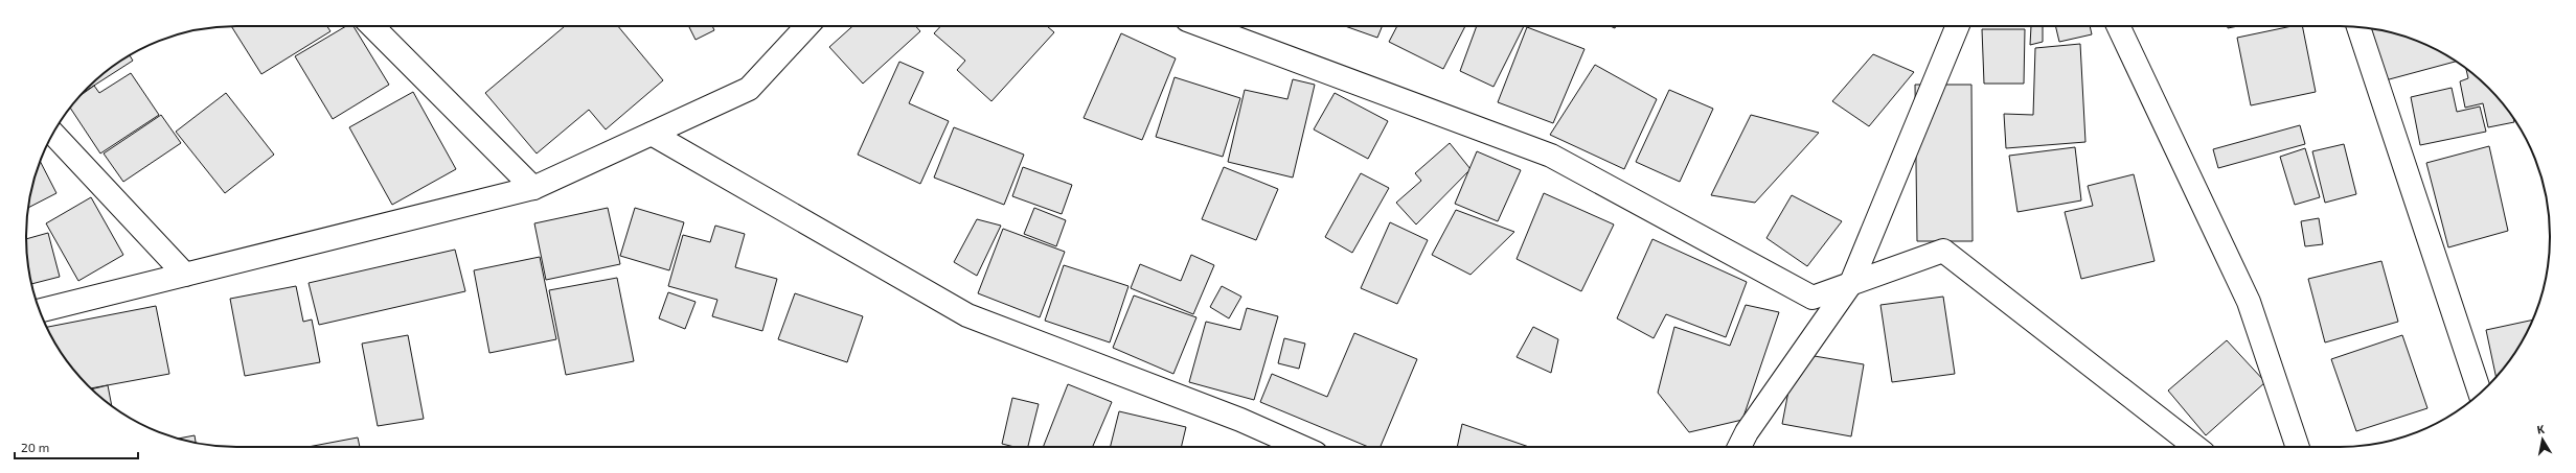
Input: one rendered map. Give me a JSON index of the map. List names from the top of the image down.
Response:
{
  "scale_bar": "20 m",
  "north": "top"
}
